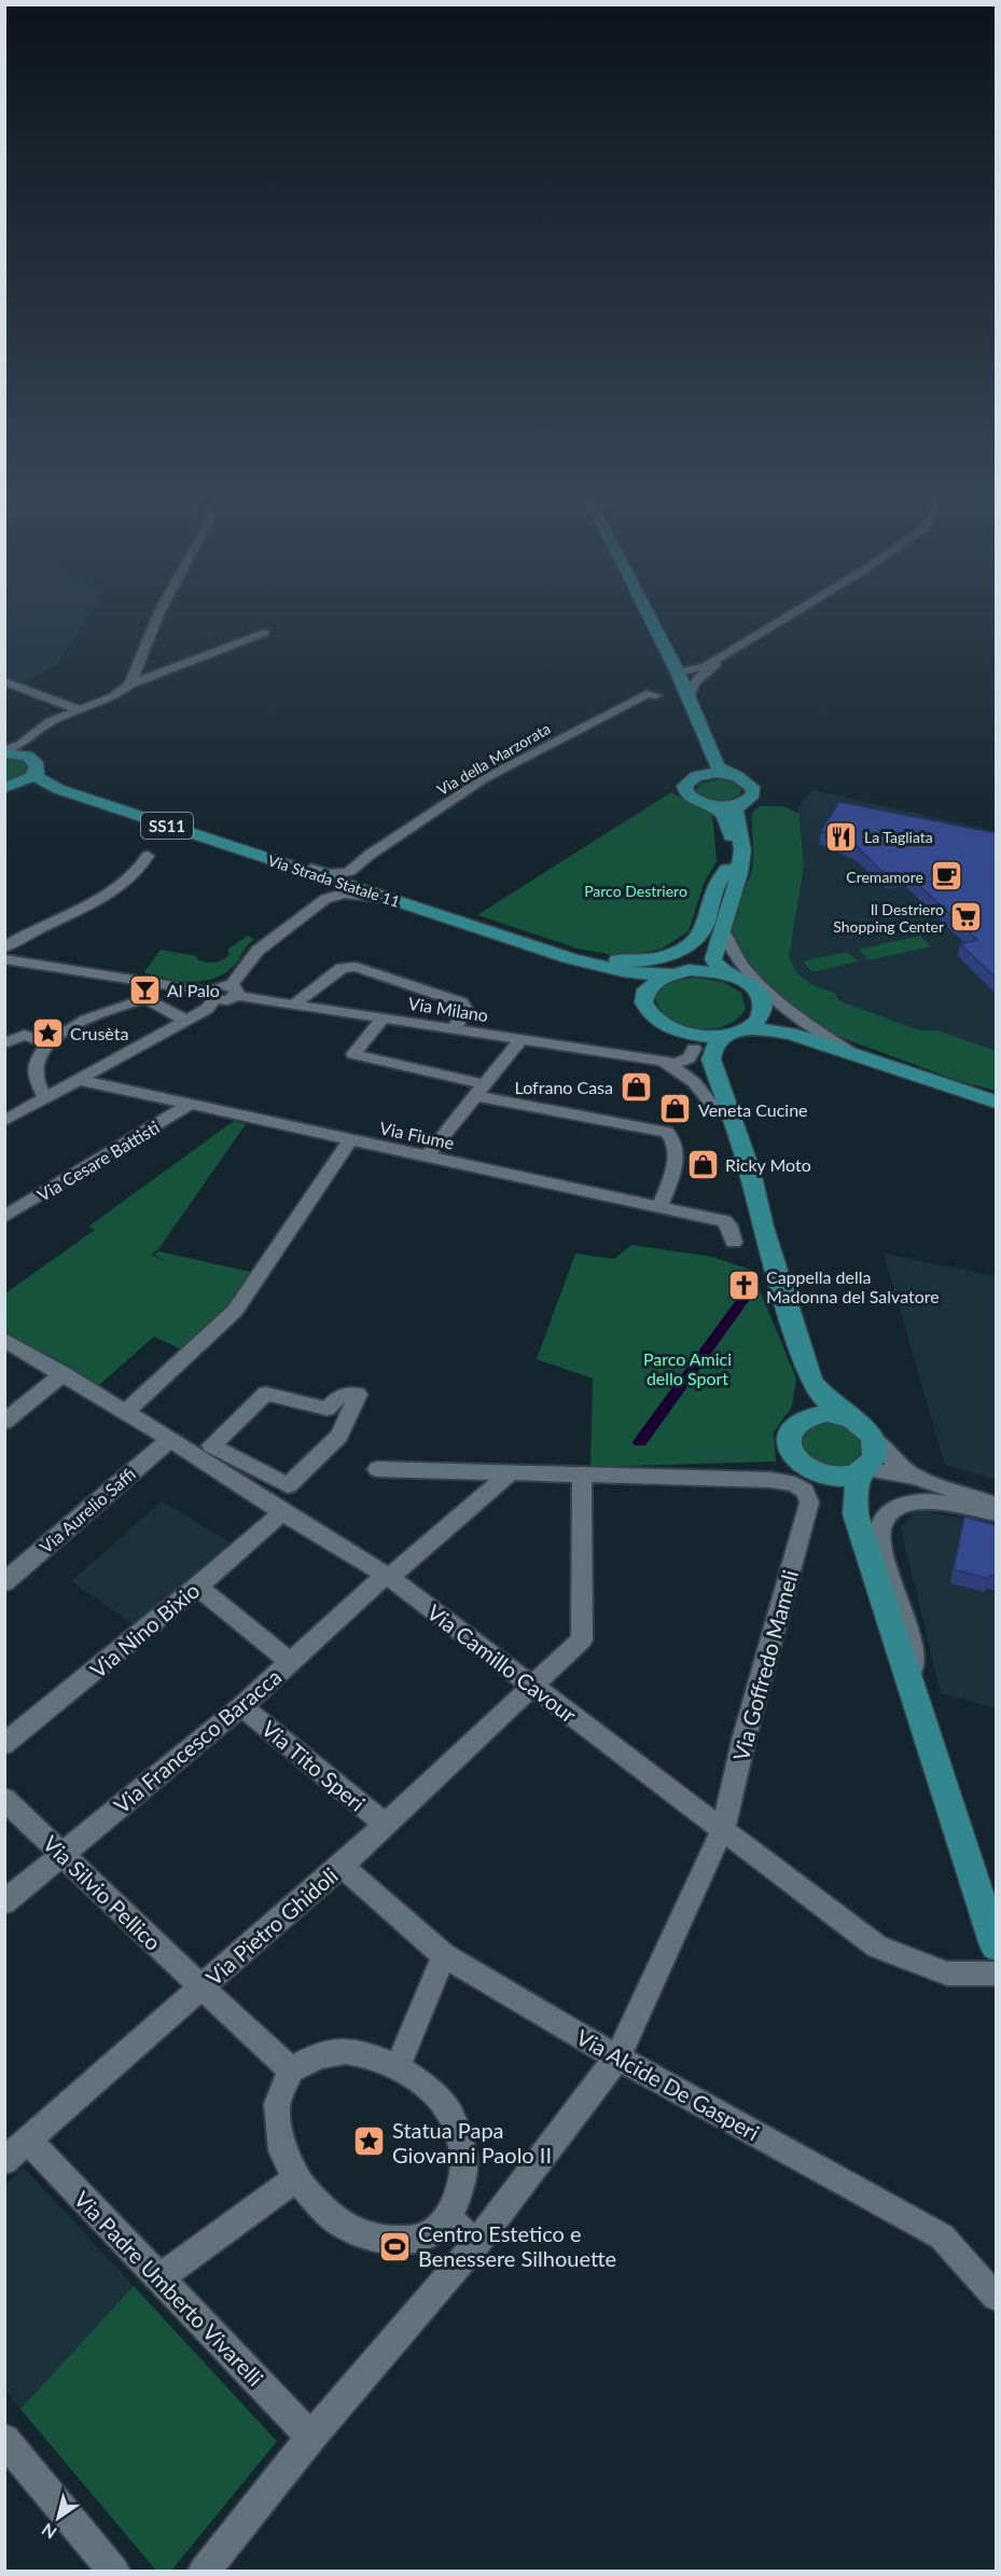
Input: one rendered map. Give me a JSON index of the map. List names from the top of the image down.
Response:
{
  "streets": {
    "main road": ["SS11", "Via Strada Statale 11"],
    "street": [
      "Via della Marzorata",
      "Via Milano",
      "Via Fiume",
      "Via Cesare Battisti",
      "Via Aurelio Saffi",
      "Via Nino Bixio",
      "Via Camillo Cavour",
      "Via Goffredo Mameli",
      "Via Francesco Baracca",
      "Via Tito Speri",
      "Via Silvio Pellico",
      "Via Pietro Ghidoli",
      "Via Alcide De Gasperi",
      "Via Padre Umberto Vivarelli"
    ]
  },
  "crossings": [
    ["Via Fiume", "Via Cesare Battisti"],
    ["Via Aurelio Saffi", "Via Camillo Cavour"],
    ["Via Nino Bixio", "Via Camillo Cavour"],
    ["Via Camillo Cavour", "Via Goffredo Mameli"],
    ["Via Camillo Cavour", "Via Francesco Baracca"],
    ["Via Camillo Cavour", "Via Pietro Ghidoli"],
    ["Via Goffredo Mameli", "Via Pietro Ghidoli"],
    ["Via Goffredo Mameli", "Via Alcide De Gasperi"],
    ["Via Goffredo Mameli", "Via Padre Umberto Vivarelli"],
    ["Via Francesco Baracca", "Via Tito Speri"],
    ["Via Francesco Baracca", "Via Silvio Pellico"],
    ["Via Tito Speri", "Via Pietro Ghidoli"],
    ["Via Silvio Pellico", "Via Pietro Ghidoli"],
    ["Via Pietro Ghidoli", "Via Alcide De Gasperi"],
    ["Via Pietro Ghidoli", "Via Padre Umberto Vivarelli"]
  ],
  "parks": ["Parco Destriero", "Parco Amici dello Sport"],
  "places": {
    "restaurant": ["La Tagliata"],
    "cafe": ["Cremamore"],
    "supermarket": ["Il Destriero Shopping Center"],
    "bar": ["Al Palo"],
    "place": ["Crusèta", "Statua Papa Giovanni Paolo II"],
    "shop": ["Lofrano Casa", "Veneta Cucine", "Ricky Moto"],
    "church": ["Cappella della Madonna del Salvatore"],
    "sports": ["Centro Estetico e Benessere Silhouette"]
  },
  "north": "bottom left"
}
